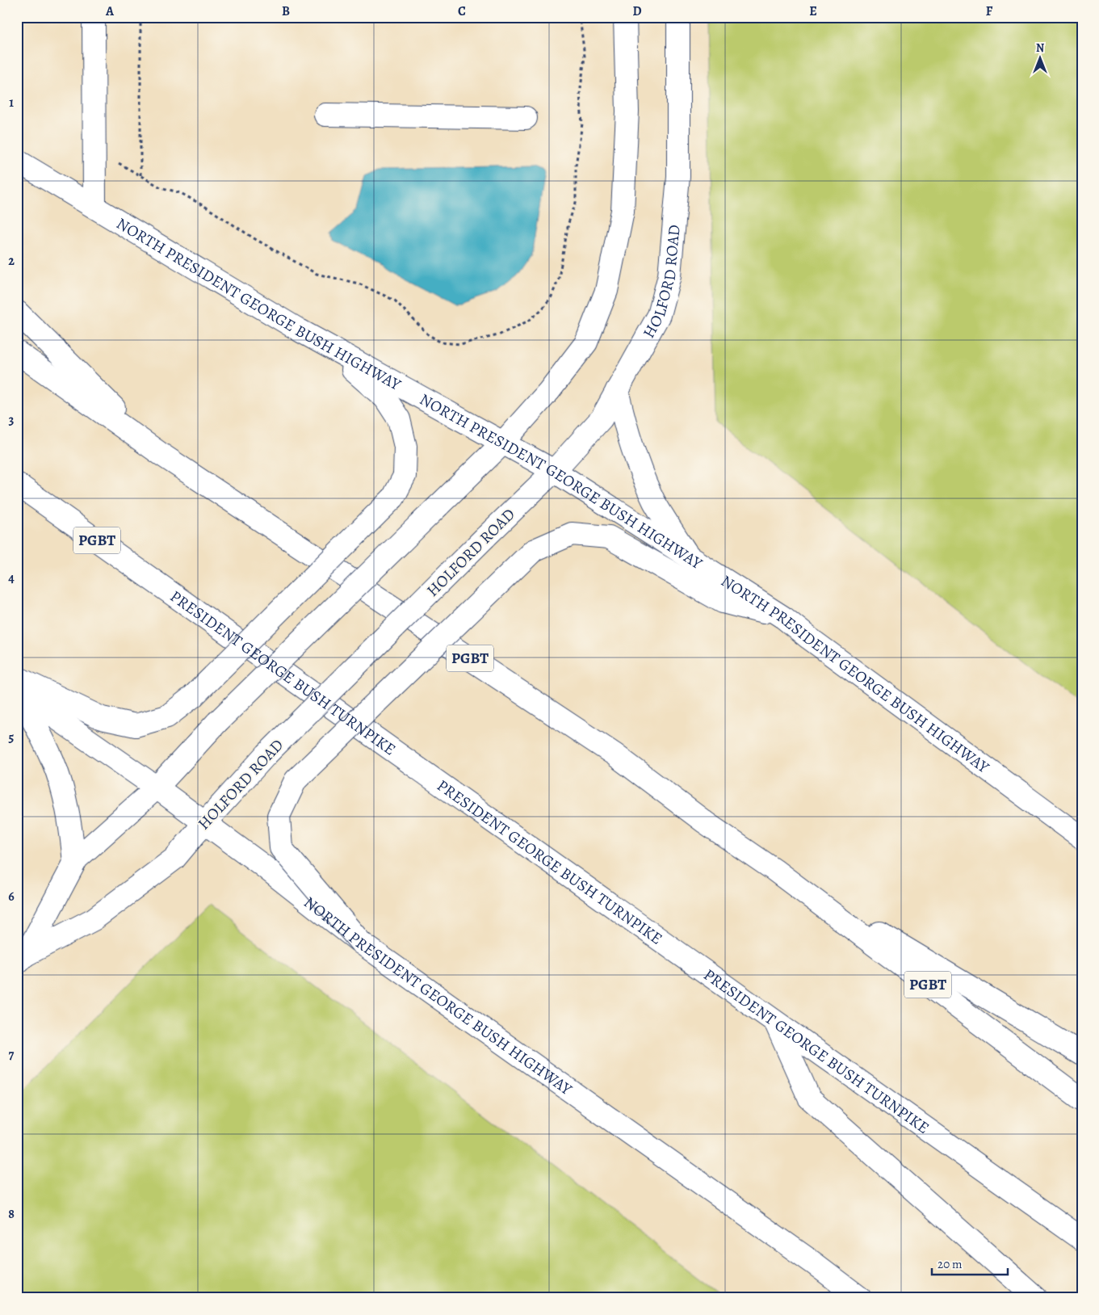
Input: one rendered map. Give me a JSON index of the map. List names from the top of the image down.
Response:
{
  "streets": {
    "main road": [
      "HOLFORD ROAD",
      "NORTH PRESIDENT GEORGE BUSH HIGHWAY",
      "PGBT",
      "PRESIDENT GEORGE BUSH TURNPIKE"
    ]
  },
  "crossings": [
    ["HOLFORD ROAD", "NORTH PRESIDENT GEORGE BUSH HIGHWAY"]
  ],
  "scale_bar": "20 m",
  "north": "top",
  "grid": {
    "columns": [
      "A",
      "B",
      "C",
      "D",
      "E",
      "F"
    ],
    "rows": [
      "1",
      "2",
      "3",
      "4",
      "5",
      "6",
      "7",
      "8"
    ]
  }
}
